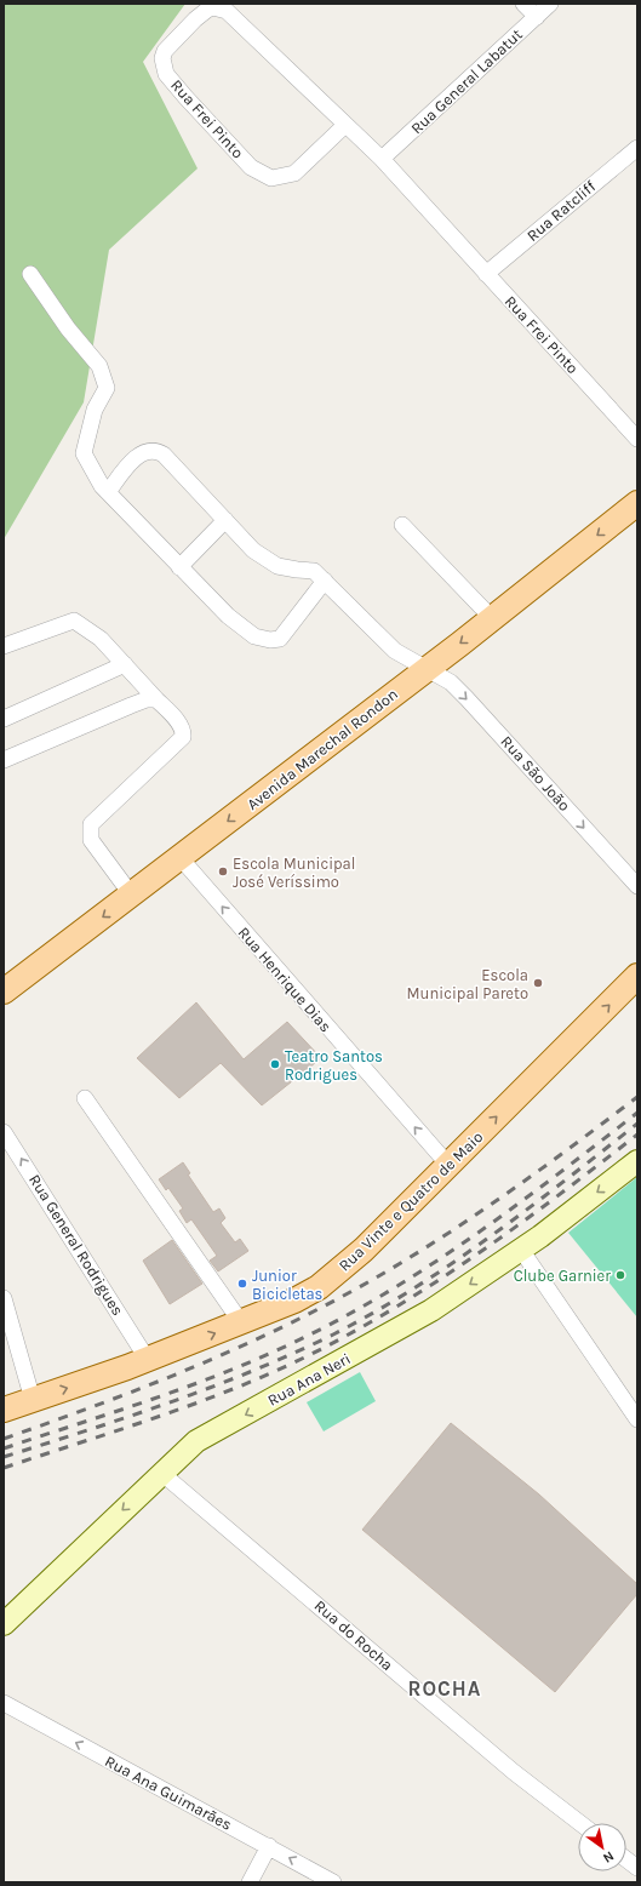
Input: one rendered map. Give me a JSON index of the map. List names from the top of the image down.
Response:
{
  "streets": {
    "main road": ["Avenida Marechal Rondon", "Rua Vinte e Quatro de Maio", "Rua Ana Neri"],
    "street": [
      "Rua General Labatut",
      "Rua Frei Pinto",
      "Rua Ratcliff",
      "Rua São João",
      "Rua Henrique Dias",
      "Rua General Rodrigues",
      "Rua do Rocha",
      "Rua Ana Guimarães"
    ]
  },
  "crossings": [
    ["Rua General Labatut", "Rua Frei Pinto"],
    ["Rua Frei Pinto", "Rua Ratcliff"],
    ["Avenida Marechal Rondon", "Rua São João"],
    ["Avenida Marechal Rondon", "Rua Henrique Dias"],
    ["Rua Henrique Dias", "Rua Vinte e Quatro de Maio"],
    ["Rua Vinte e Quatro de Maio", "Rua General Rodrigues"],
    ["Rua Ana Neri", "Rua do Rocha"]
  ],
  "one_way": [
    "Avenida Marechal Rondon",
    "Rua São João",
    "Rua Henrique Dias",
    "Rua Vinte e Quatro de Maio",
    "Rua Ana Neri",
    "Rua Ana Guimarães"
  ],
  "districts": ["ROCHA"],
  "places": [
    "Escola Municipal José Veríssimo",
    "Escola Municipal Pareto",
    "Teatro Santos Rodrigues",
    "Clube Garnier",
    "Junior Bicicletas"
  ],
  "north": "bottom right"
}
